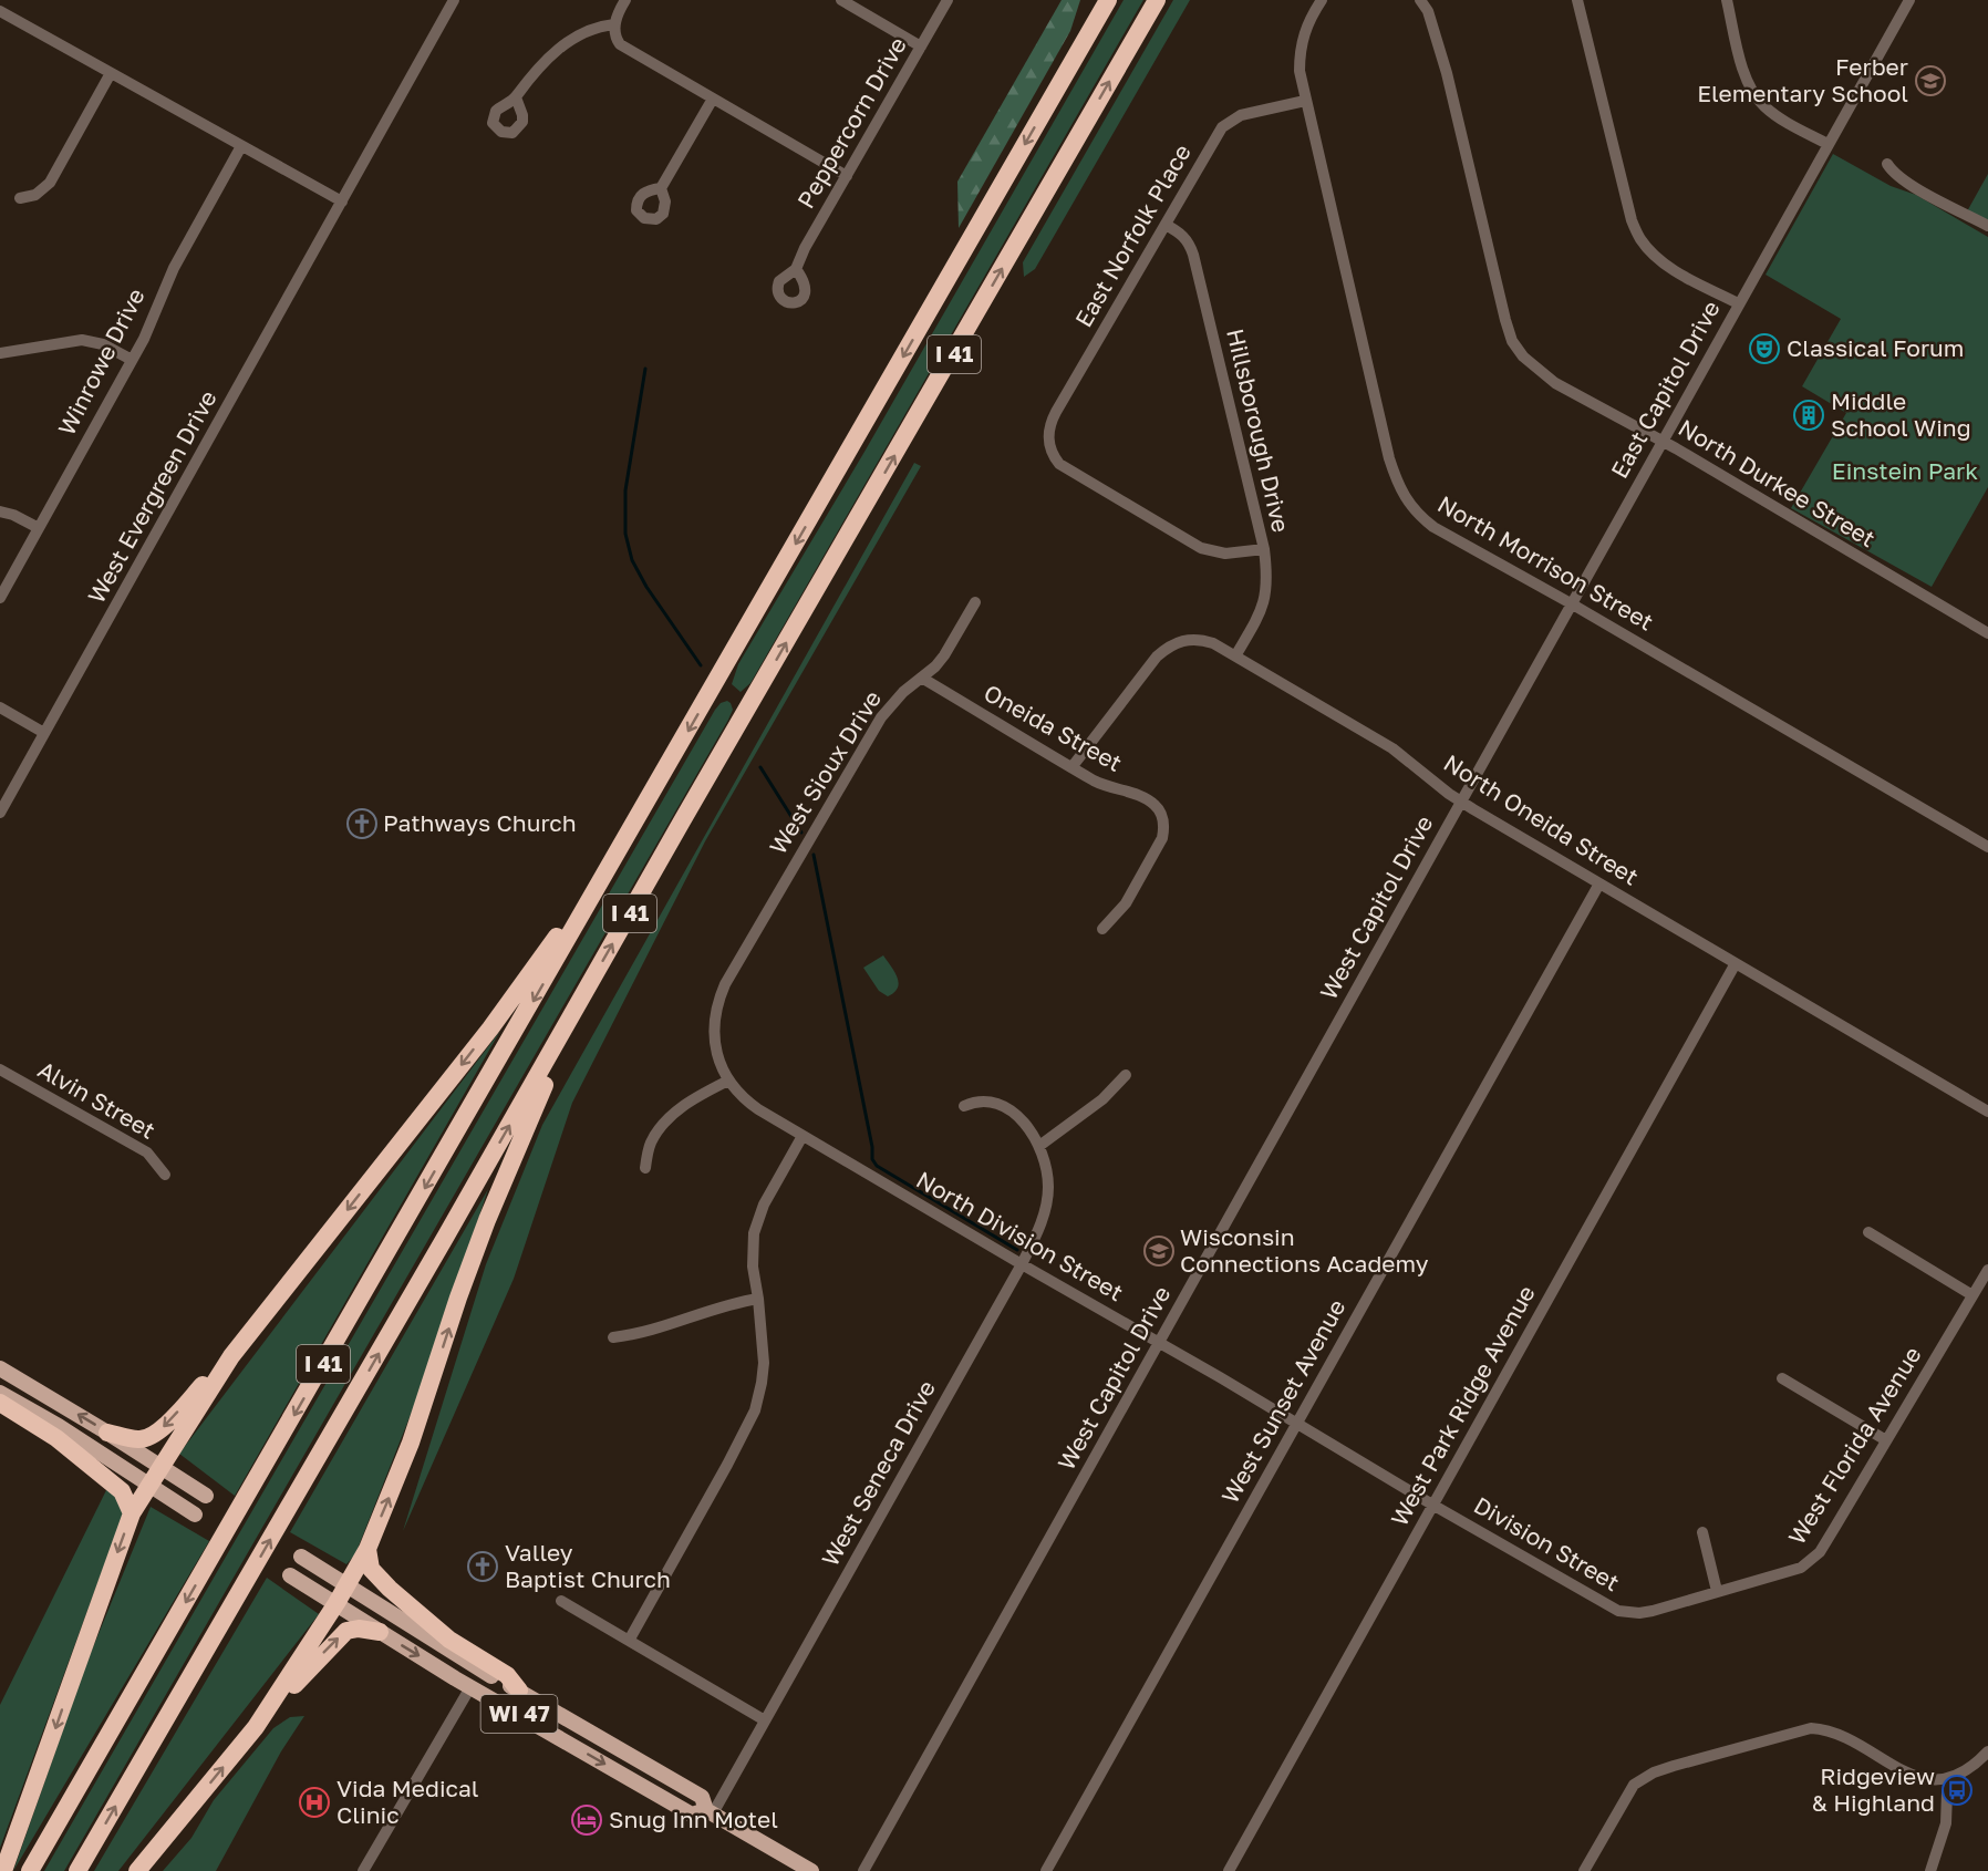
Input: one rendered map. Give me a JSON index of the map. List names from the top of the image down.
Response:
{
  "streets": {
    "highway": ["I 41"],
    "main road": ["WI 47"],
    "street": [
      "Peppercorn Drive",
      "East Norfolk Place",
      "Winrowe Drive",
      "East Capitol Drive",
      "Hillsborough Drive",
      "North Durkee Street",
      "West Evergreen Drive",
      "North Morrison Street",
      "Oneida Street",
      "West Sioux Drive",
      "North Oneida Street",
      "West Capitol Drive",
      "Alvin Street",
      "North Division Street",
      "West Sunset Avenue",
      "West Park Ridge Avenue",
      "West Florida Avenue",
      "West Seneca Drive",
      "Division Street"
    ]
  },
  "crossings": [
    ["East Norfolk Place", "Hillsborough Drive"],
    ["East Norfolk Place", "North Morrison Street"],
    ["East Capitol Drive", "North Durkee Street"],
    ["East Capitol Drive", "North Morrison Street"],
    ["East Capitol Drive", "North Oneida Street"],
    ["East Capitol Drive", "West Capitol Drive"],
    ["Hillsborough Drive", "North Oneida Street"],
    ["Oneida Street", "West Sioux Drive"],
    ["Oneida Street", "North Oneida Street"],
    ["West Sioux Drive", "North Division Street"],
    ["North Oneida Street", "West Capitol Drive"],
    ["North Oneida Street", "West Sunset Avenue"],
    ["North Oneida Street", "West Park Ridge Avenue"],
    ["West Capitol Drive", "North Division Street"],
    ["North Division Street", "West Sunset Avenue"],
    ["North Division Street", "West Park Ridge Avenue"],
    ["North Division Street", "West Seneca Drive"],
    ["North Division Street", "Division Street"],
    ["West Park Ridge Avenue", "Division Street"],
    ["West Florida Avenue", "Division Street"],
    ["West Seneca Drive", "WI 47"]
  ],
  "parks": ["Einstein Park"],
  "places": {
    "school or university": ["Ferber Elementary School", "Wisconsin Connections Academy"],
    "theatre": ["Classical Forum"],
    "building": ["Middle School Wing"],
    "church": ["Pathways Church", "Valley Baptist Church"],
    "bus stop": ["Ridgeview & Highland"],
    "hospital": ["Vida Medical Clinic"],
    "hotel": ["Snug Inn Motel"]
  }
}
